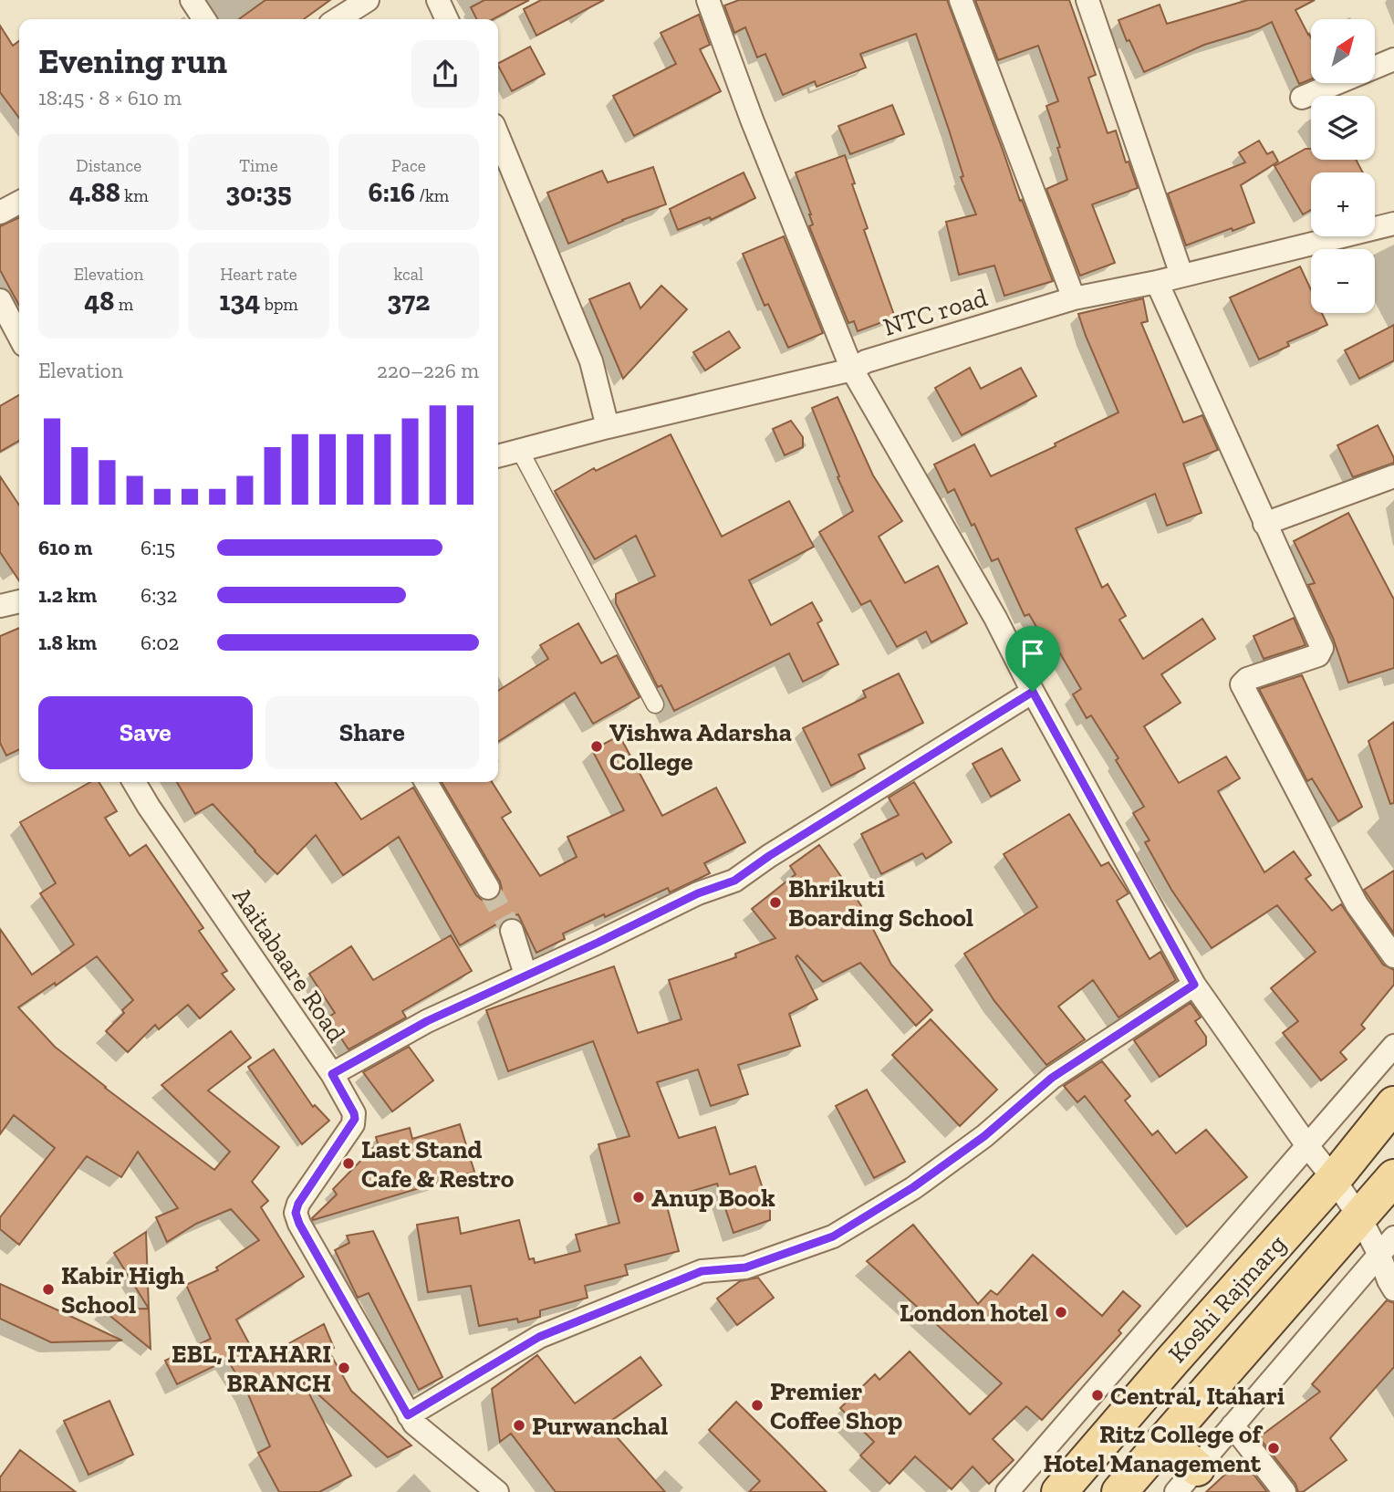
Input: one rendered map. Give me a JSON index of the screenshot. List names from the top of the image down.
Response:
{
  "streets": {
    "main road": ["Koshi Rajmarg"],
    "street": ["NTC road", "Aaitabaare Road"]
  },
  "places": [
    "Vishwa Adarsha College",
    "Bhrikuti Boarding School",
    "Last Stand Cafe & Restro",
    "Anup Book",
    "Kabir High School",
    "London hotel",
    "EBL, ITAHARI BRANCH",
    "Central, Itahari",
    "Premier Coffee Shop",
    "Purwanchal",
    "Ritz College of Hotel Management"
  ],
  "north": "top right",
  "page": {
    "map_buttons": ["+", "−"],
    "heading": ["Evening run", "18:45 · 8 × 610 m"],
    "stats": [
      ["Distance", "4.88 km"],
      ["Time", "30:35"],
      ["Pace", "6:16 /km"],
      ["Elevation", "48 m"],
      ["Heart rate", "134 bpm"],
      ["kcal", "372"]
    ],
    "chart": ["Elevation", "220–226 m"],
    "list": [
      {
        "name": "610 m",
        "note": "6:15"
      },
      {
        "name": "1.2 km",
        "note": "6:32"
      },
      {
        "name": "1.8 km",
        "note": "6:02"
      }
    ],
    "buttons": ["Save", "Share"]
  }
}
